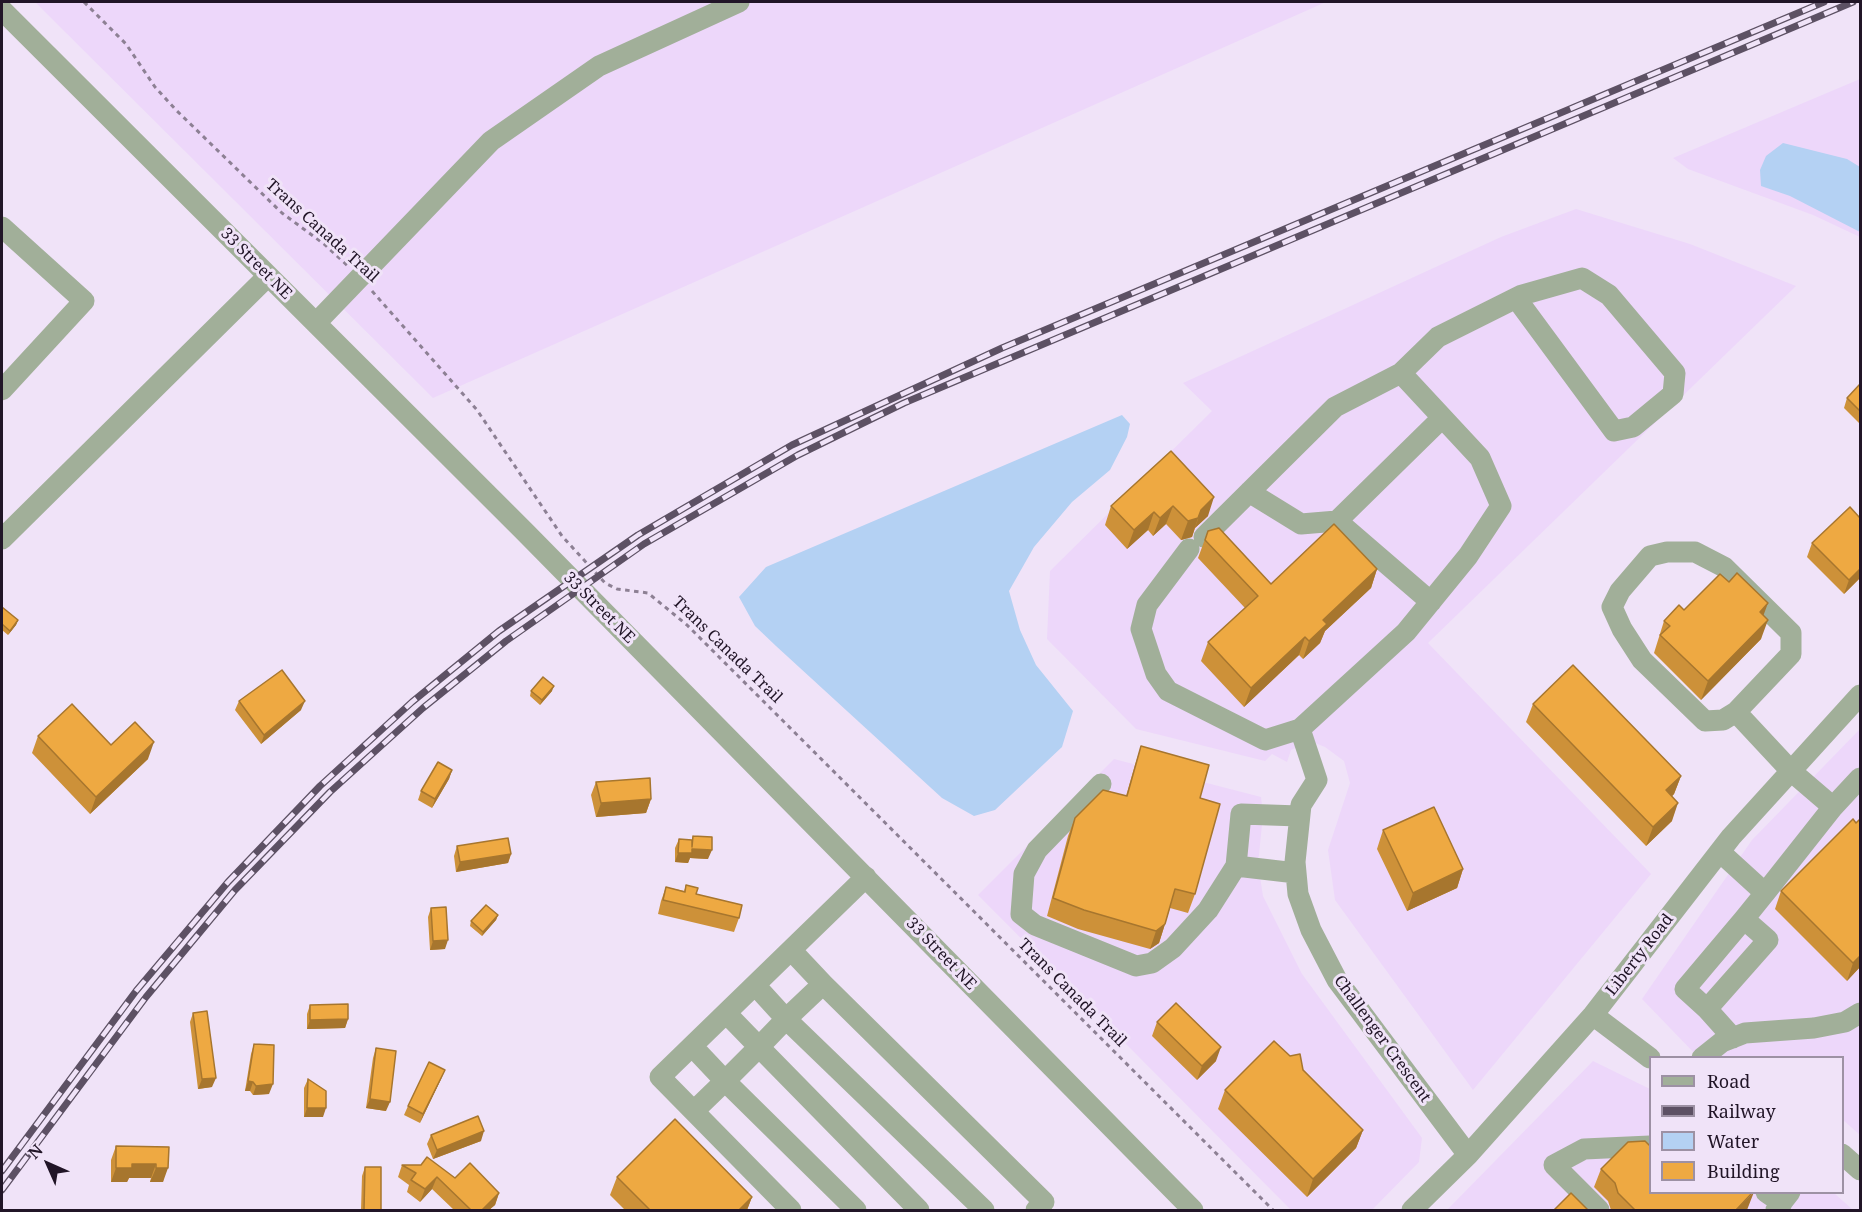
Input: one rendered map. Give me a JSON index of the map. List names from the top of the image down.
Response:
{
  "streets": {
    "street": ["33 Street NE", "Liberty Road", "Challenger Crescent"],
    "path": ["Trans Canada Trail"]
  },
  "crossings": [
    ["Liberty Road", "Challenger Crescent"]
  ],
  "legend": [
    "Road",
    "Railway",
    "Water",
    "Building"
  ],
  "north": "top left"
}
